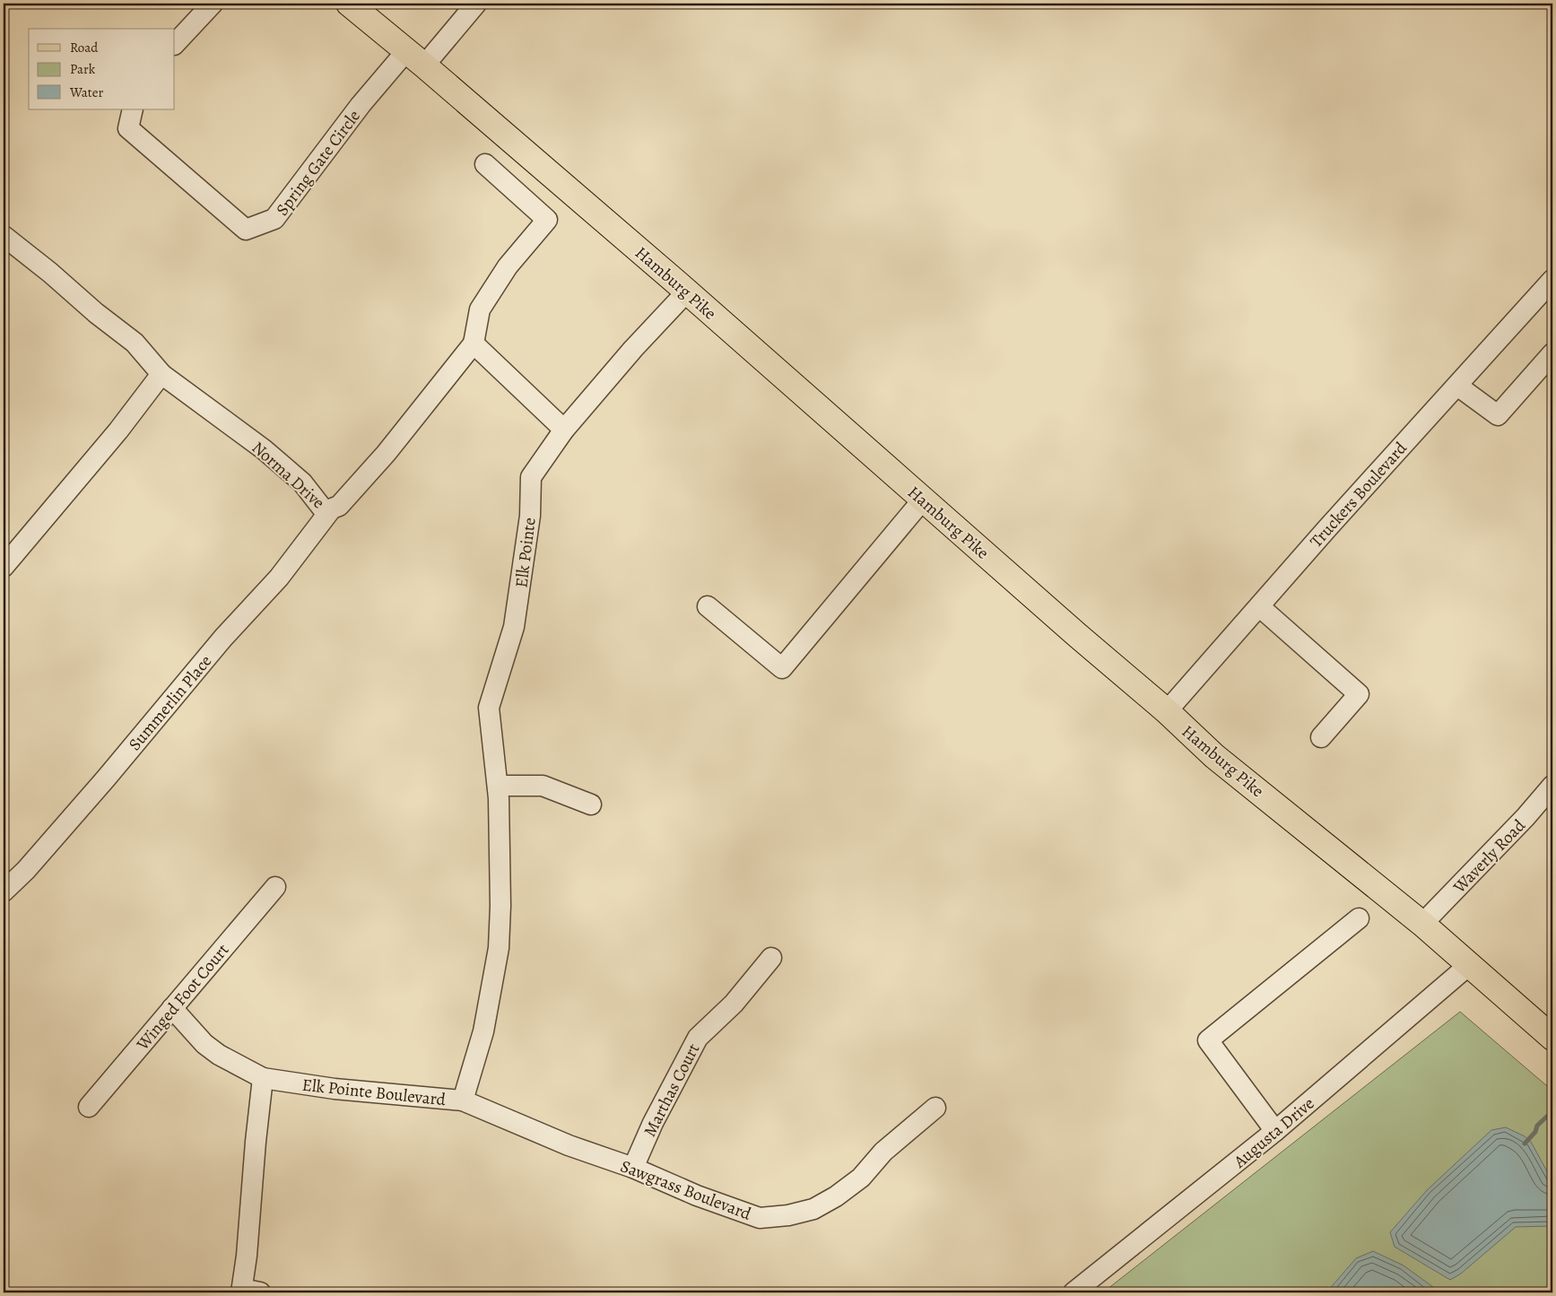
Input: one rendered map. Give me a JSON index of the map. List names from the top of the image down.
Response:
{
  "streets": {
    "main road": ["Hamburg Pike"],
    "street": [
      "Spring Gate Circle",
      "Norma Drive",
      "Truckers Boulevard",
      "Elk Pointe",
      "Summerlin Place",
      "Waverly Road",
      "Winged Foot Court",
      "Marthas Court",
      "Elk Pointe Boulevard",
      "Augusta Drive",
      "Sawgrass Boulevard"
    ]
  },
  "crossings": [
    ["Spring Gate Circle", "Hamburg Pike"],
    ["Hamburg Pike", "Truckers Boulevard"],
    ["Hamburg Pike", "Elk Pointe"],
    ["Hamburg Pike", "Waverly Road"],
    ["Hamburg Pike", "Augusta Drive"],
    ["Norma Drive", "Summerlin Place"],
    ["Elk Pointe", "Elk Pointe Boulevard"],
    ["Winged Foot Court", "Elk Pointe Boulevard"],
    ["Marthas Court", "Sawgrass Boulevard"],
    ["Elk Pointe Boulevard", "Sawgrass Boulevard"]
  ],
  "legend": ["Road", "Park", "Water"]
}
